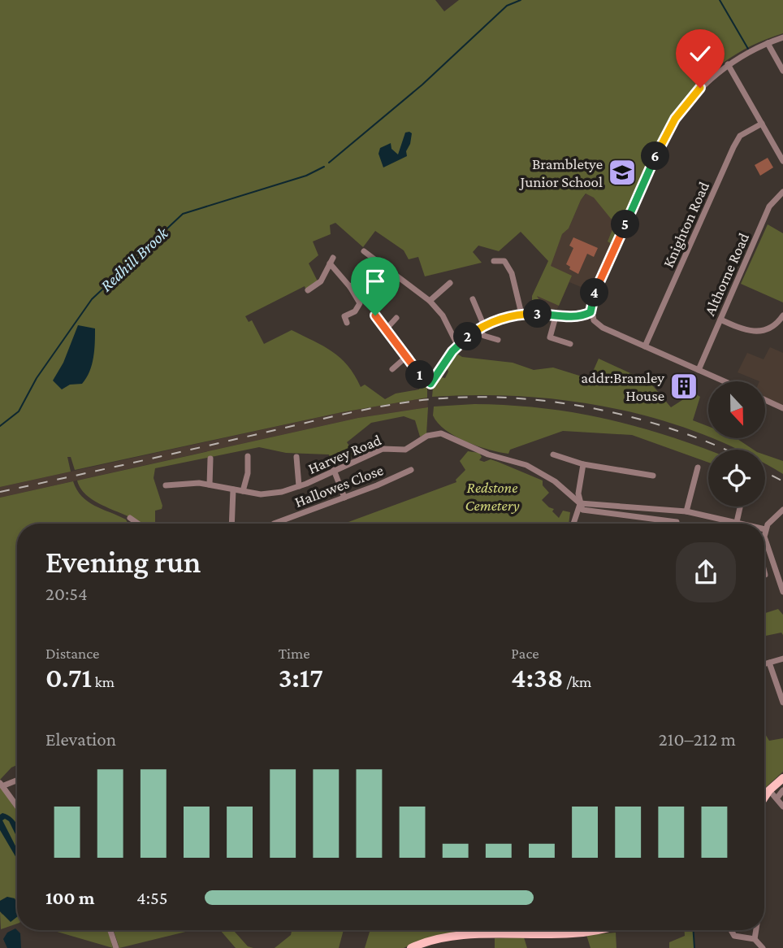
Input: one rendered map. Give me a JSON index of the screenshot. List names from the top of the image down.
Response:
{
  "streets": {
    "street": [
      "Knighton Road",
      "Althorne Road",
      "Harvey Road",
      "Hallowes Close"
    ]
  },
  "water": ["Redhill Brook"],
  "parks": ["Redstone Cemetery"],
  "places": {
    "school or university": ["Brambletye Junior School"],
    "building": ["addr:Bramley House"]
  },
  "north": "bottom",
  "page": {
    "pins": [
      "6",
      "5",
      "4",
      "3",
      "2",
      "1"
    ],
    "heading": ["Evening run", "20:54"],
    "stats": [
      ["Distance", "0.71 km"],
      ["Time", "3:17"],
      ["Pace", "4:38 /km"]
    ],
    "chart": ["Elevation", "210–212 m"],
    "list": [
      {
        "name": "100 m",
        "note": "4:55"
      }
    ]
  }
}
